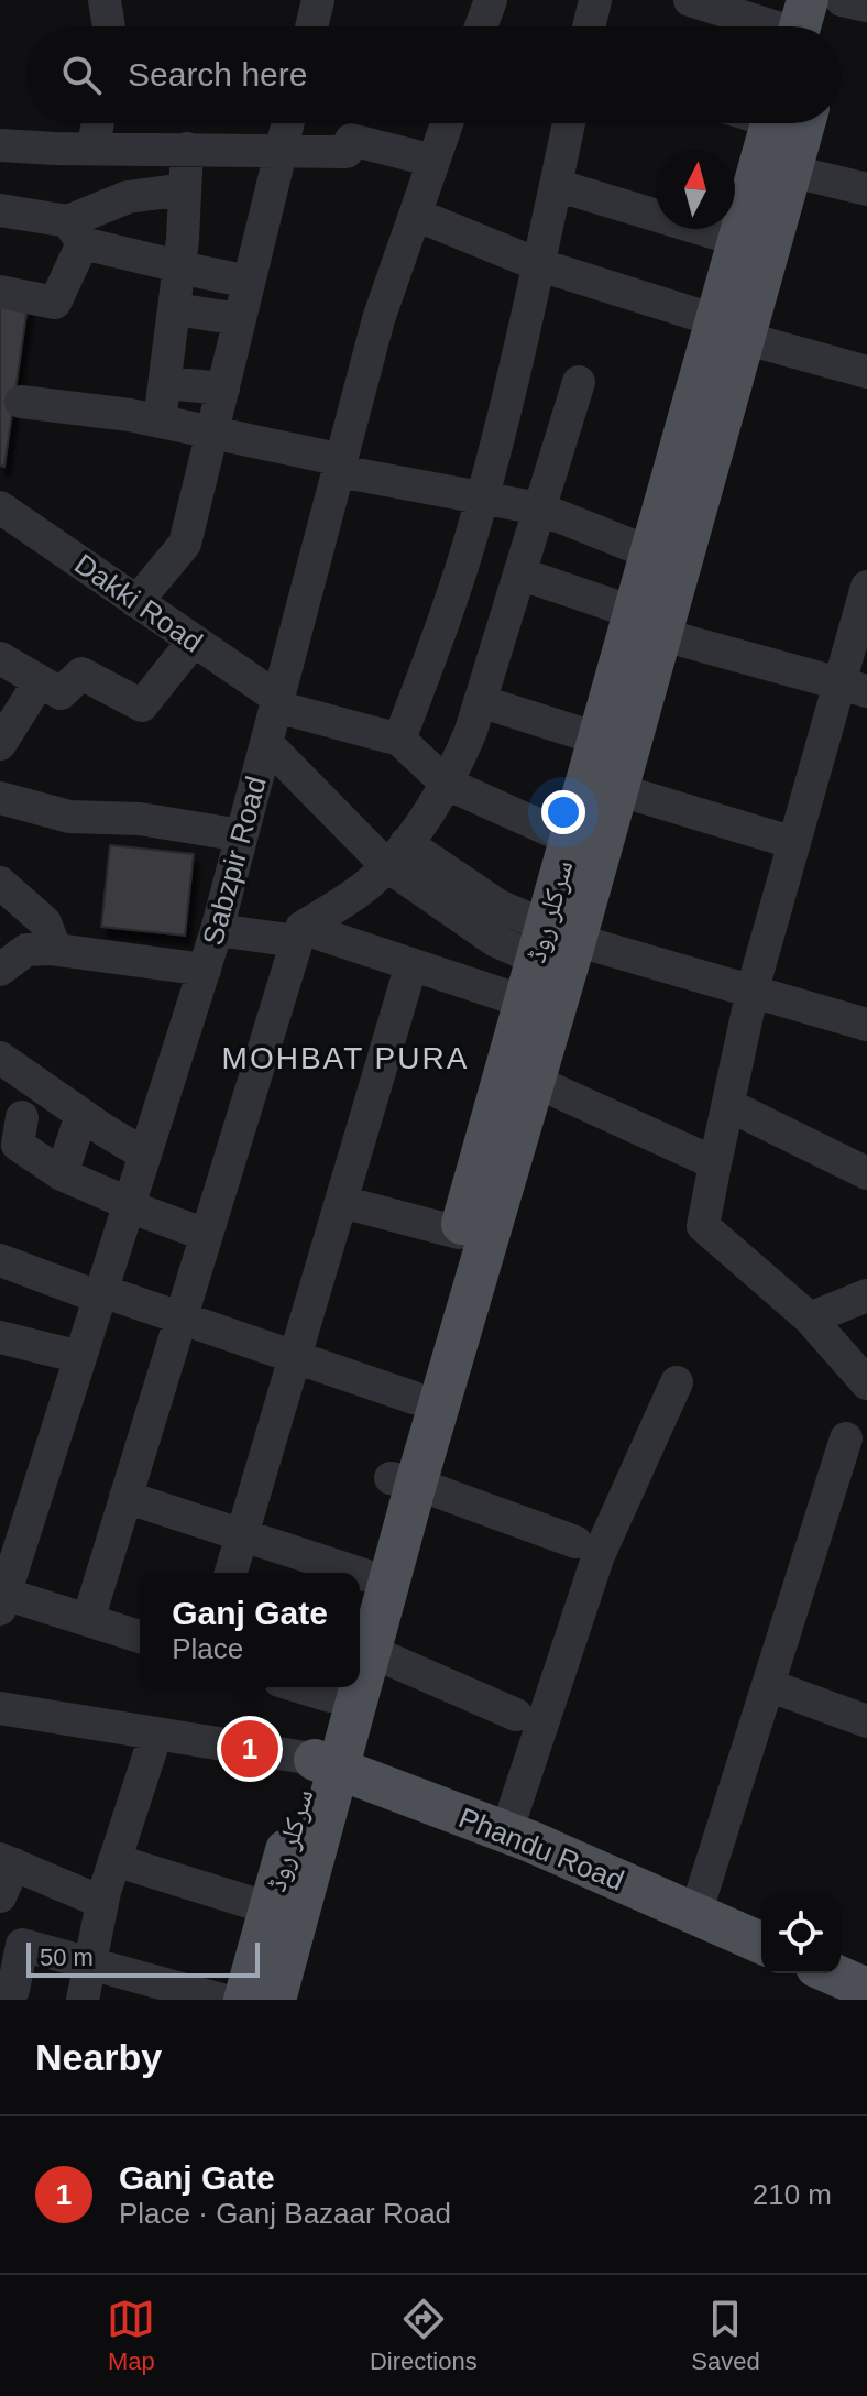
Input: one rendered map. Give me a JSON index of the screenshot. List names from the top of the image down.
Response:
{
  "streets": {
    "main road": ["سرکلر روڈ", "Phandu Road"],
    "street": ["Dakki Road", "Sabzpir Road"]
  },
  "crossings": [
    ["Dakki Road", "Sabzpir Road"],
    ["سرکلر روڈ", "Phandu Road"]
  ],
  "districts": ["MOHBAT PURA"],
  "scale_bar": "50 m",
  "north": "top",
  "page": {
    "search": "Search here",
    "popup": ["Ganj Gate", "Place"],
    "pins": "1",
    "scale": "50 m",
    "heading": "Nearby",
    "list": [
      {
        "mark": "1",
        "name": "Ganj Gate",
        "note": "Place · Ganj Bazaar Road",
        "value": "210 m"
      }
    ],
    "nav": ["Map", "Directions", "Saved"]
  }
}
